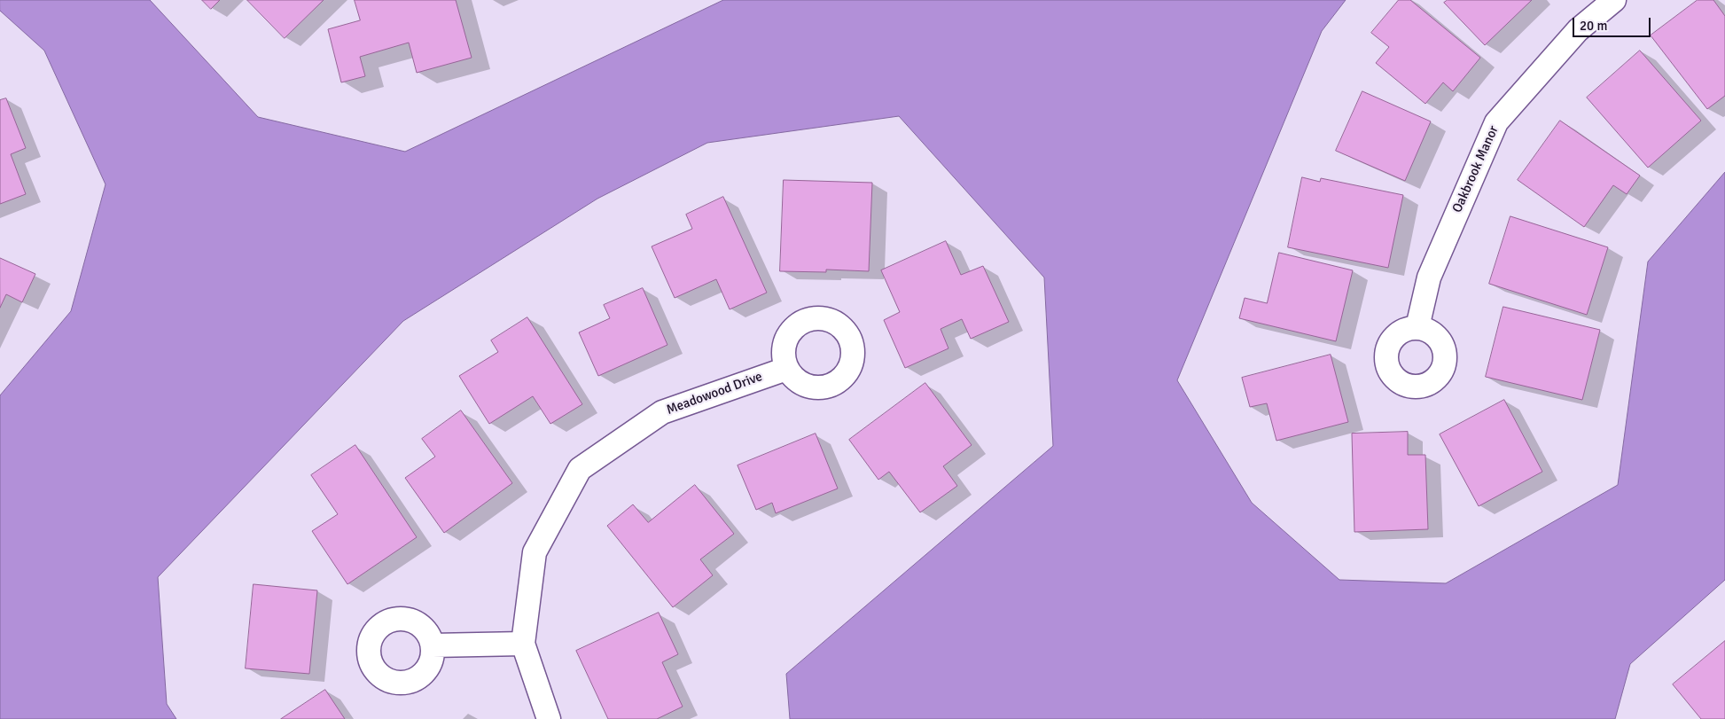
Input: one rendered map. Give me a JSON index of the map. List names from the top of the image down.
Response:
{
  "streets": {
    "street": ["Oakbrook Manor", "Meadowood Drive"]
  },
  "scale_bar": "20 m"
}
